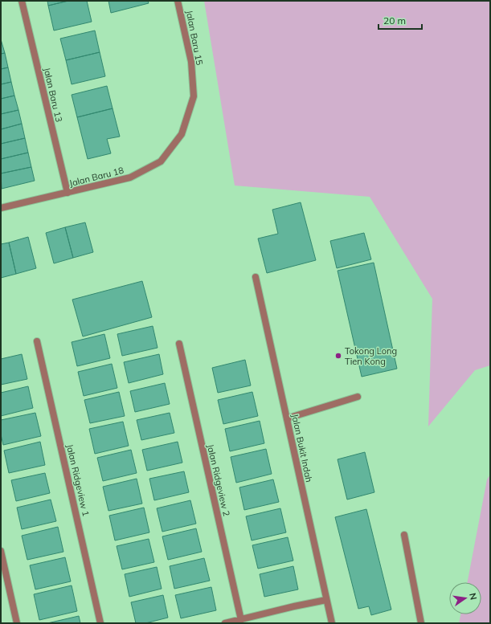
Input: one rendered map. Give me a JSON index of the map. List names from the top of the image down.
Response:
{
  "streets": {
    "street": [
      "Jalan Baru 15",
      "Jalan Baru 13",
      "Jalan Baru 18",
      "Jalan Bukit Indah",
      "Jalan Ridgeview 1",
      "Jalan Ridgeview 2"
    ]
  },
  "crossings": [
    ["Jalan Baru 15", "Jalan Baru 18"],
    ["Jalan Baru 13", "Jalan Baru 18"]
  ],
  "places": ["Tokong Long Tien Kong"],
  "scale_bar": "20 m",
  "north": "right"
}
